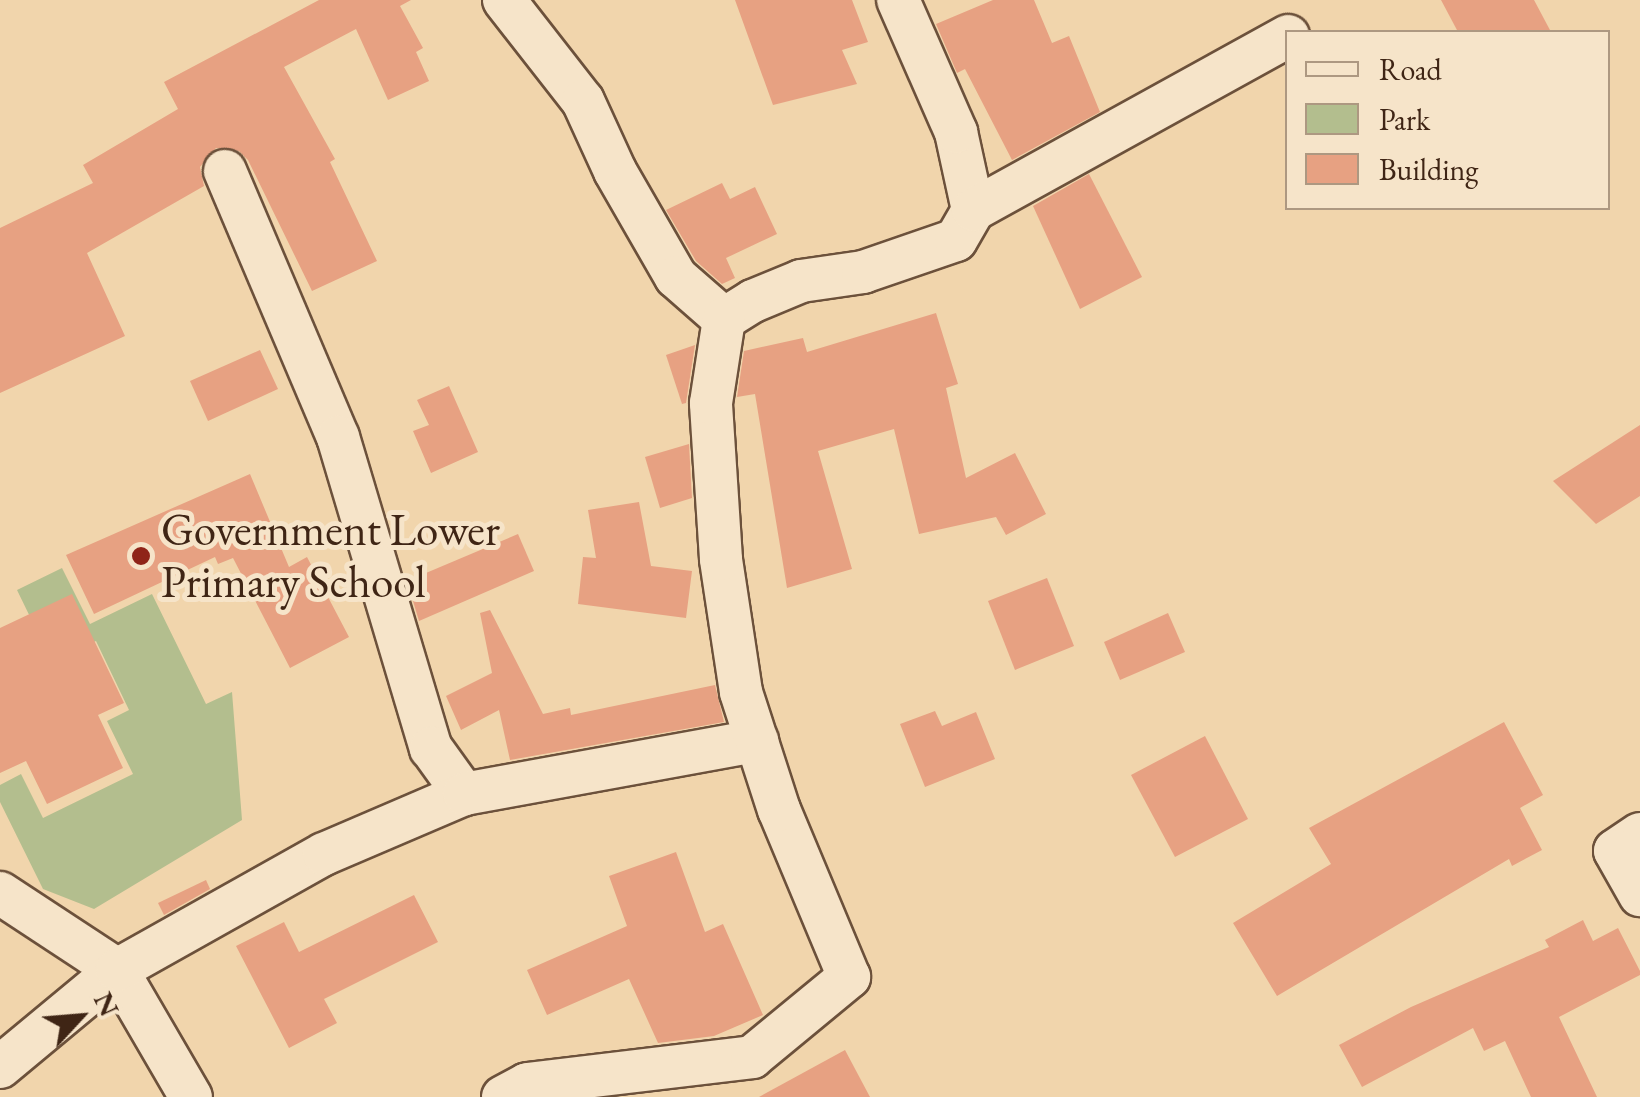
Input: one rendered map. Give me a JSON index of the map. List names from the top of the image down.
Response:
{
  "places": ["Government Lower Primary School"],
  "legend": ["Road", "Park", "Building"],
  "north": "top right"
}
